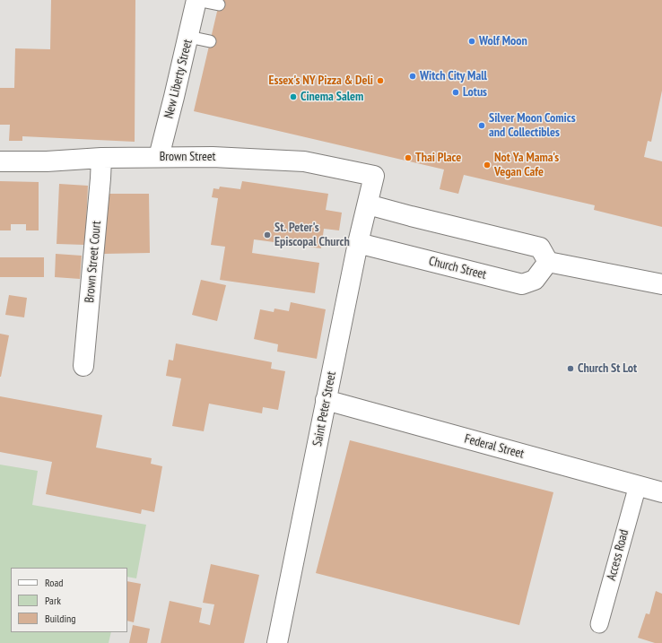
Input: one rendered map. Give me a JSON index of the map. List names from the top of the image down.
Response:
{
  "streets": {
    "street": [
      "New Liberty Street",
      "Brown Street",
      "Brown Street Court",
      "Church Street",
      "Saint Peter Street",
      "Federal Street",
      "Access Road"
    ]
  },
  "crossings": [
    ["New Liberty Street", "Brown Street"],
    ["Brown Street", "Brown Street Court"],
    ["Brown Street", "Saint Peter Street"],
    ["Church Street", "Saint Peter Street"],
    ["Saint Peter Street", "Federal Street"],
    ["Federal Street", "Access Road"]
  ],
  "places": [
    "Wolf Moon",
    "Witch City Mall",
    "Essex's NY Pizza & Deli",
    "Lotus",
    "Cinema Salem",
    "Silver Moon Comics and Collectibles",
    "Thai Place",
    "Not Ya Mama's Vegan Cafe",
    "St. Peter's Episcopal Church",
    "Church St Lot"
  ],
  "legend": ["Road", "Park", "Building"]
}
